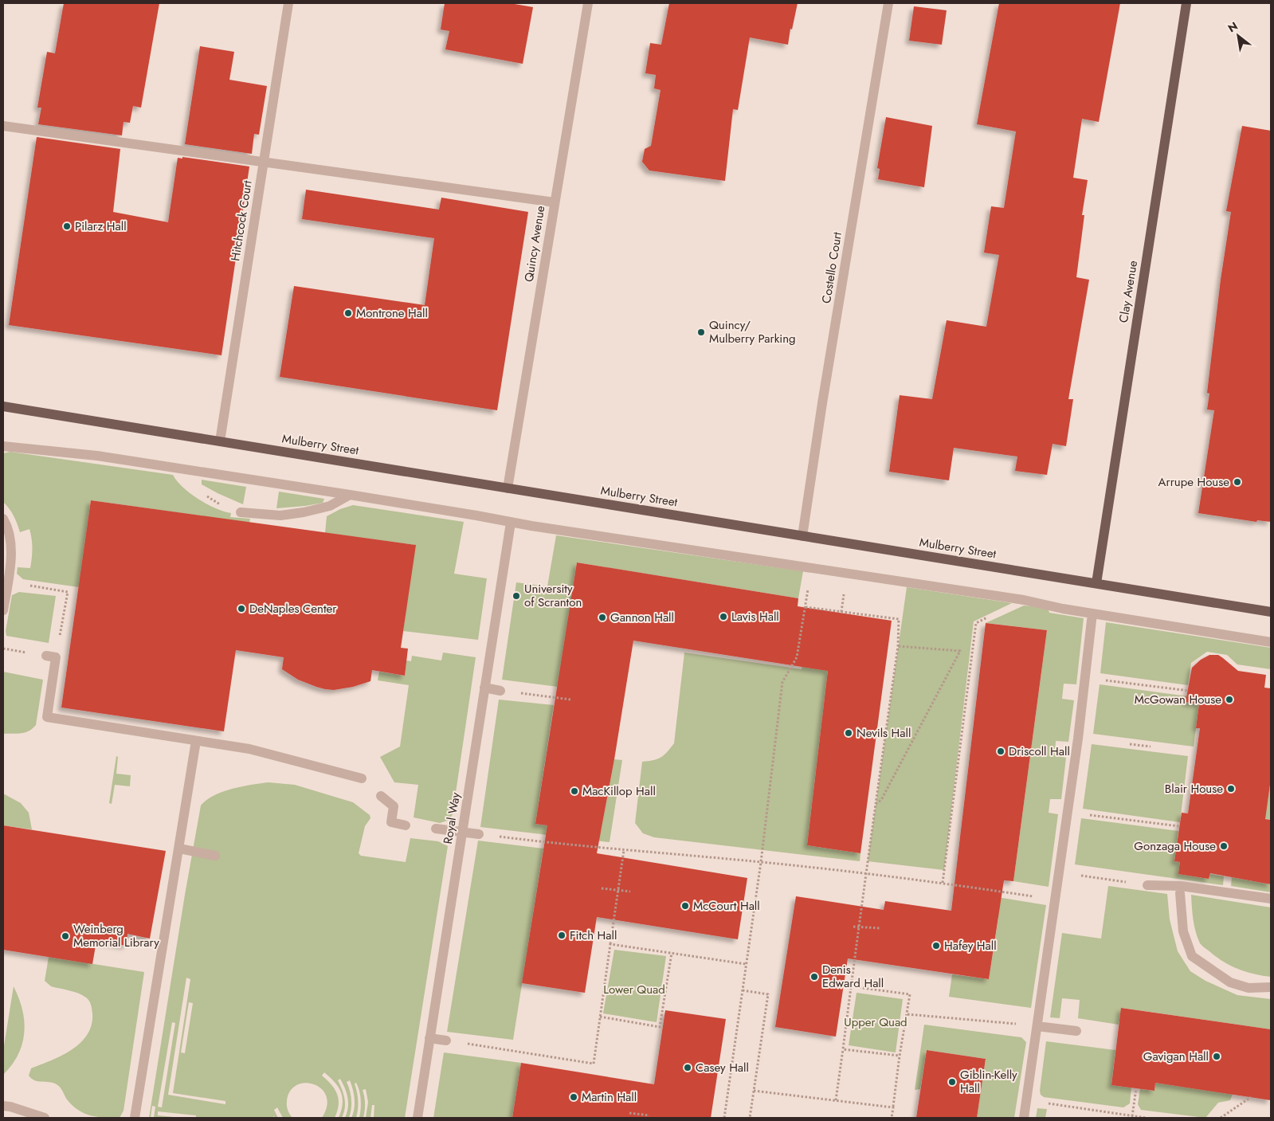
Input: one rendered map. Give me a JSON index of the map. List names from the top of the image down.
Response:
{
  "streets": {
    "main road": ["Clay Avenue", "Mulberry Street"],
    "street": [
      "Hitchcock Court",
      "Quincy Avenue",
      "Costello Court",
      "Royal Way"
    ]
  },
  "crossings": [
    ["Hitchcock Court", "Mulberry Street"],
    ["Quincy Avenue", "Mulberry Street"],
    ["Costello Court", "Mulberry Street"],
    ["Clay Avenue", "Mulberry Street"]
  ],
  "parks": ["Lower Quad", "Upper Quad"],
  "places": [
    "Pilarz Hall",
    "Montrone Hall",
    "Quincy/ Mulberry Parking",
    "Arrupe House",
    "University of Scranton",
    "DeNaples Center",
    "Lavis Hall",
    "Gannon Hall",
    "McGowan House",
    "Nevils Hall",
    "Driscoll Hall",
    "Blair House",
    "MacKillop Hall",
    "Gonzaga House",
    "McCourt Hall",
    "Fitch Hall",
    "Weinberg Memorial Library",
    "Hafey Hall",
    "Denis Edward Hall",
    "Gavigan Hall",
    "Casey Hall",
    "Giblin-Kelly Hall",
    "Martin Hall"
  ],
  "north": "top left"
}
